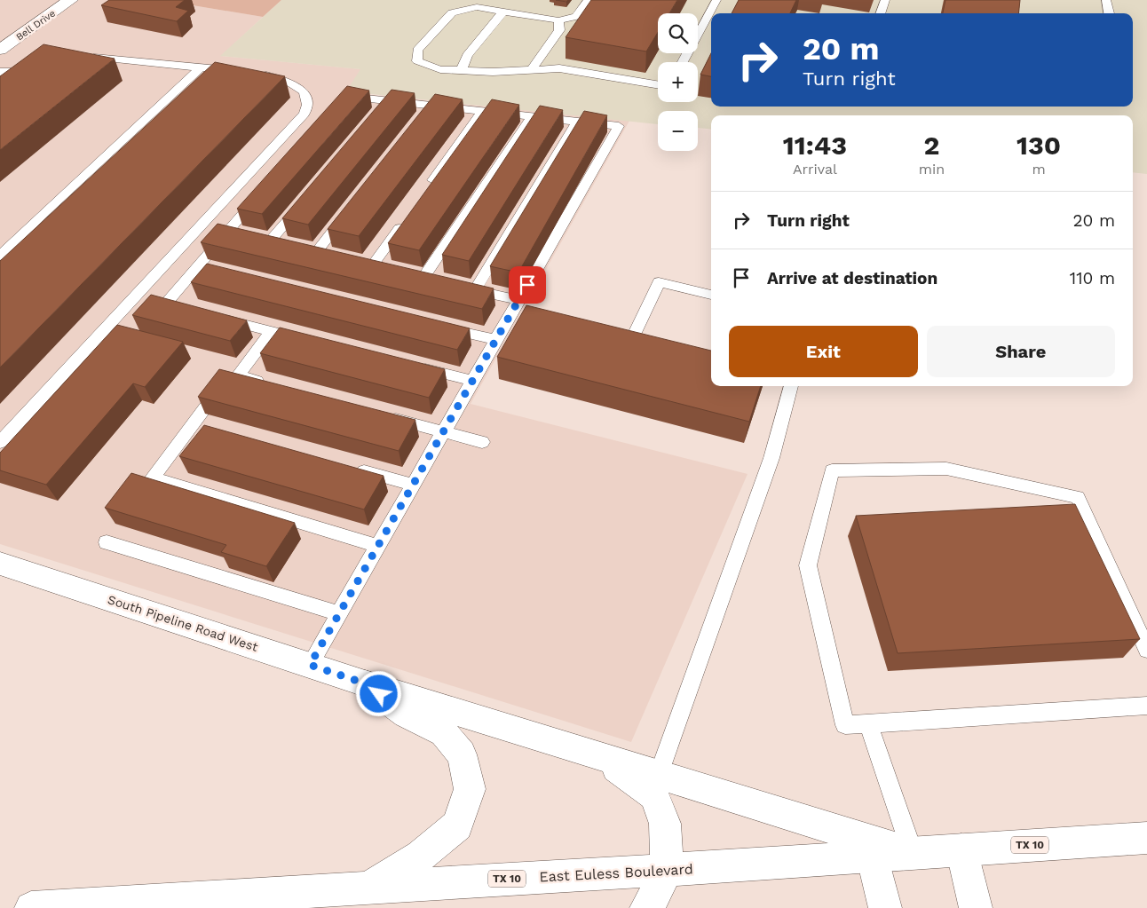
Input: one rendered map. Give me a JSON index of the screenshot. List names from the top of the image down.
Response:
{
  "streets": {
    "main road": [
      "Bell Drive",
      "South Pipeline Road West",
      "TX 10",
      "East Euless Boulevard"
    ]
  },
  "crossings": [
    ["South Pipeline Road West", "East Euless Boulevard"]
  ],
  "page": {
    "map_buttons": ["+", "−"],
    "turn": ["20 m", "Turn right"],
    "eta": [
      "11:43",
      "Arrival",
      "2",
      "min",
      "130",
      "m"
    ],
    "list": [
      {
        "name": "Turn right",
        "value": "20 m"
      },
      {
        "name": "Arrive at destination",
        "value": "110 m"
      }
    ],
    "buttons": ["Exit", "Share"]
  }
}
